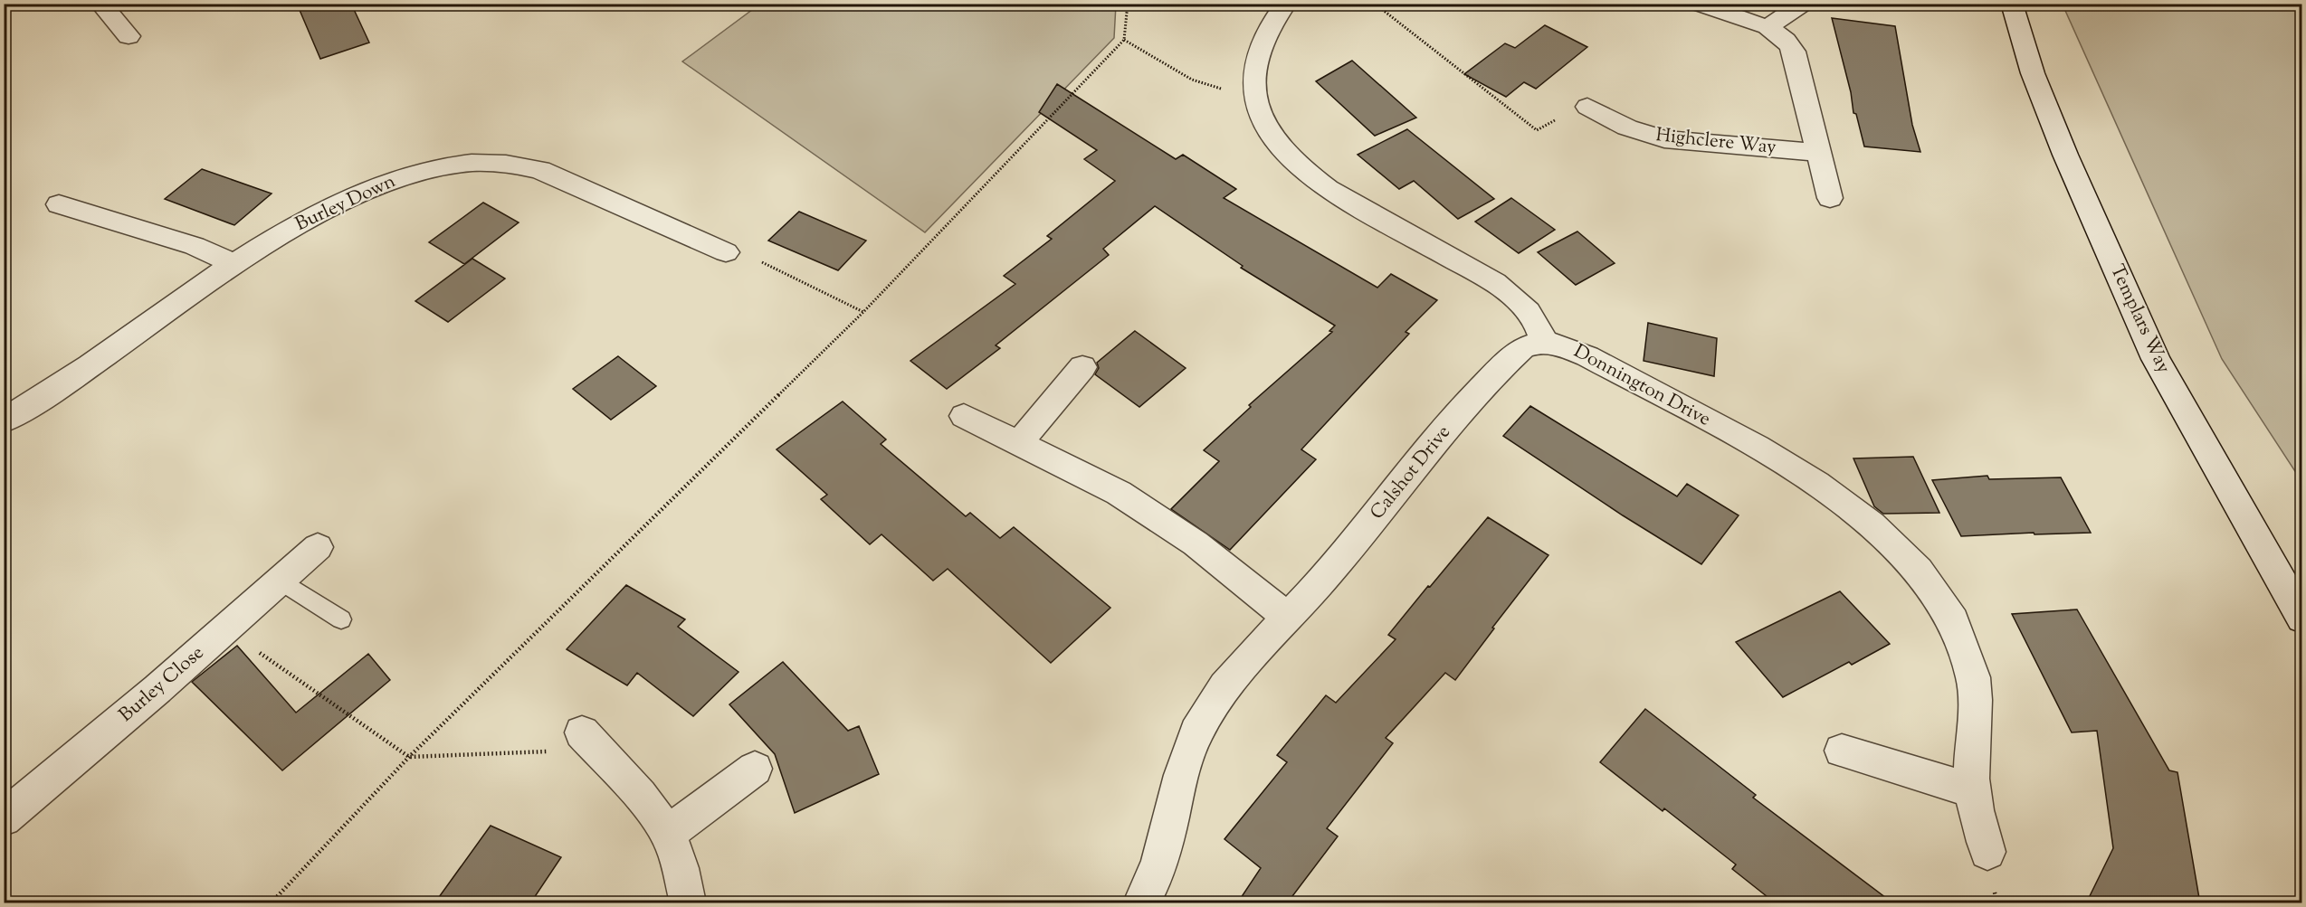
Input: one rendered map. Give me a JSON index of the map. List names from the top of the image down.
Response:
{
  "streets": {
    "street": [
      "Highclere Way",
      "Burley Down",
      "Templars Way",
      "Donnington Drive",
      "Calshot Drive",
      "Burley Close"
    ]
  },
  "crossings": [
    ["Donnington Drive", "Calshot Drive"]
  ]
}
